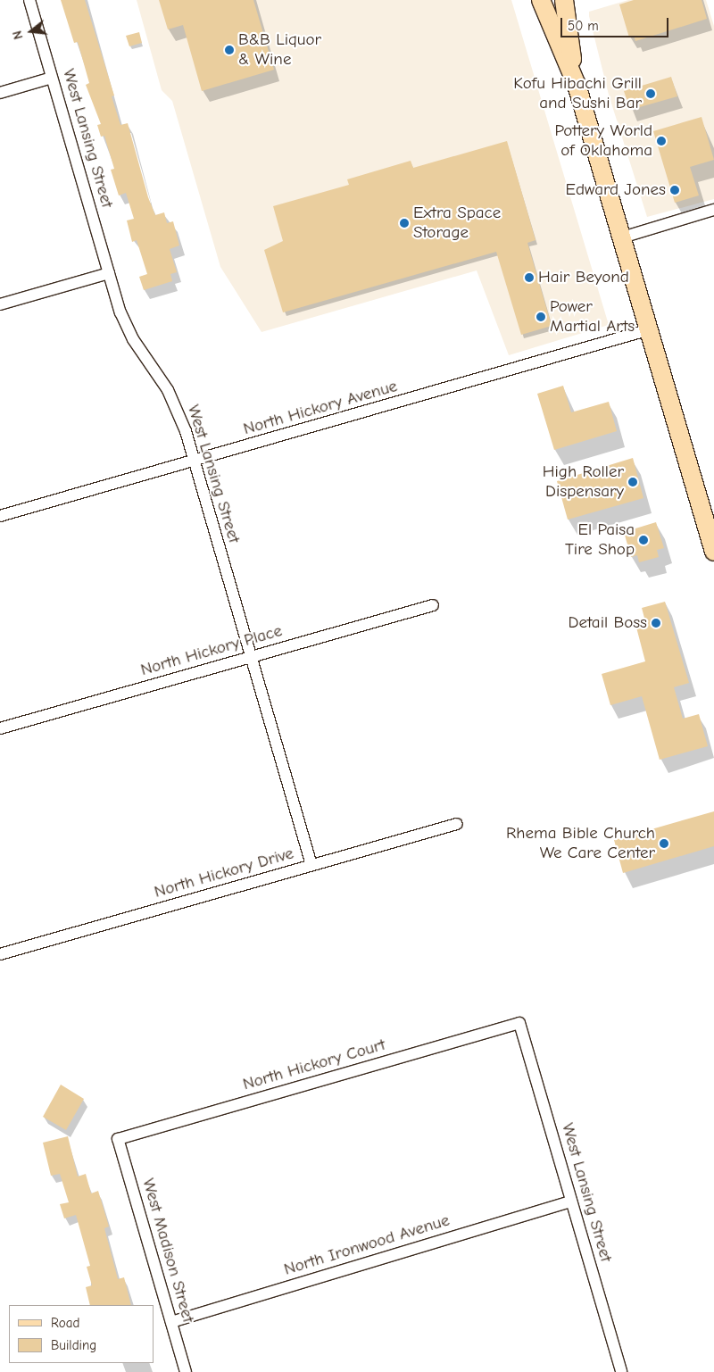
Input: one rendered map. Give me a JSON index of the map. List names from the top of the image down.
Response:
{
  "streets": {
    "street": [
      "West Lansing Street",
      "North Hickory Avenue",
      "North Hickory Place",
      "North Hickory Drive",
      "North Hickory Court",
      "North Ironwood Avenue",
      "West Madison Street"
    ]
  },
  "crossings": [
    ["West Lansing Street", "North Hickory Avenue"],
    ["West Lansing Street", "North Hickory Place"],
    ["West Lansing Street", "North Hickory Drive"],
    ["West Lansing Street", "North Hickory Court"],
    ["West Lansing Street", "North Ironwood Avenue"],
    ["North Hickory Court", "West Madison Street"],
    ["North Ironwood Avenue", "West Madison Street"]
  ],
  "places": [
    "B&B Liquor & Wine",
    "Kofu Hibachi Grill and Sushi Bar",
    "Pottery World of Oklahoma",
    "Edward Jones",
    "Extra Space Storage",
    "Hair Beyond",
    "Power Martial Arts",
    "High Roller Dispensary",
    "El Paisa Tire Shop",
    "Detail Boss",
    "Rhema Bible Church We Care Center"
  ],
  "legend": ["Road", "Building"],
  "scale_bar": "50 m",
  "north": "left"
}
